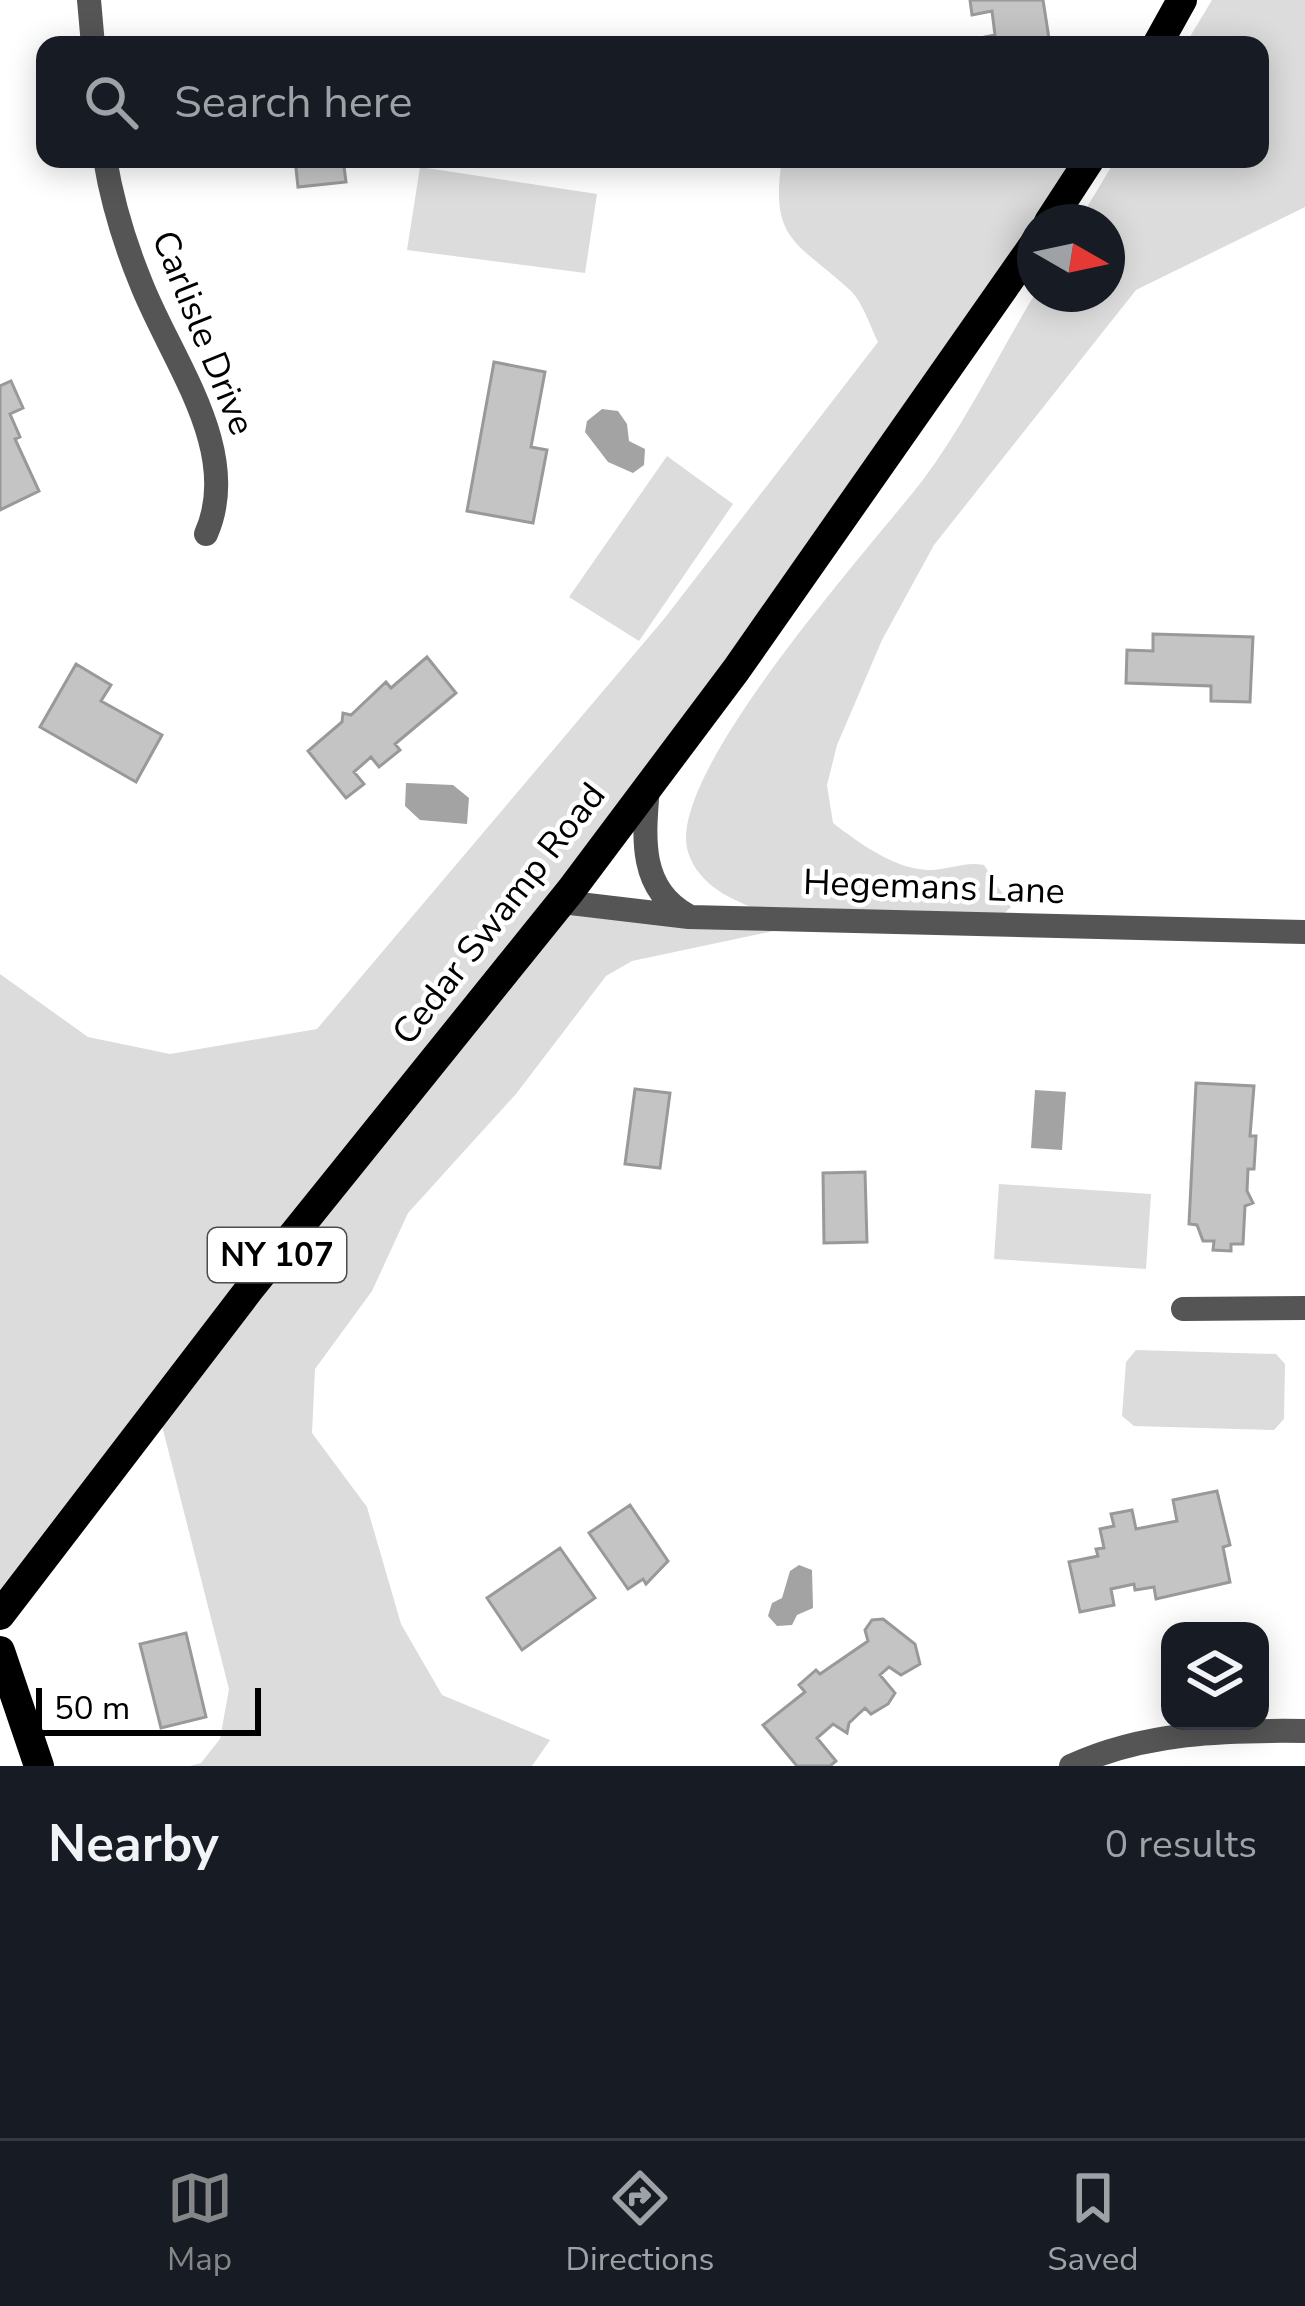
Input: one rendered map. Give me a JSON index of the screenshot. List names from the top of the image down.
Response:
{
  "streets": {
    "main road": ["Cedar Swamp Road", "NY 107"],
    "street": ["Carlisle Drive", "Hegemans Lane"]
  },
  "crossings": [
    ["Hegemans Lane", "Cedar Swamp Road"]
  ],
  "scale_bar": "50 m",
  "north": "right",
  "page": {
    "search": "Search here",
    "scale": "50 m",
    "heading": ["Nearby", "0 results"],
    "nav": ["Map", "Directions", "Saved"]
  }
}
